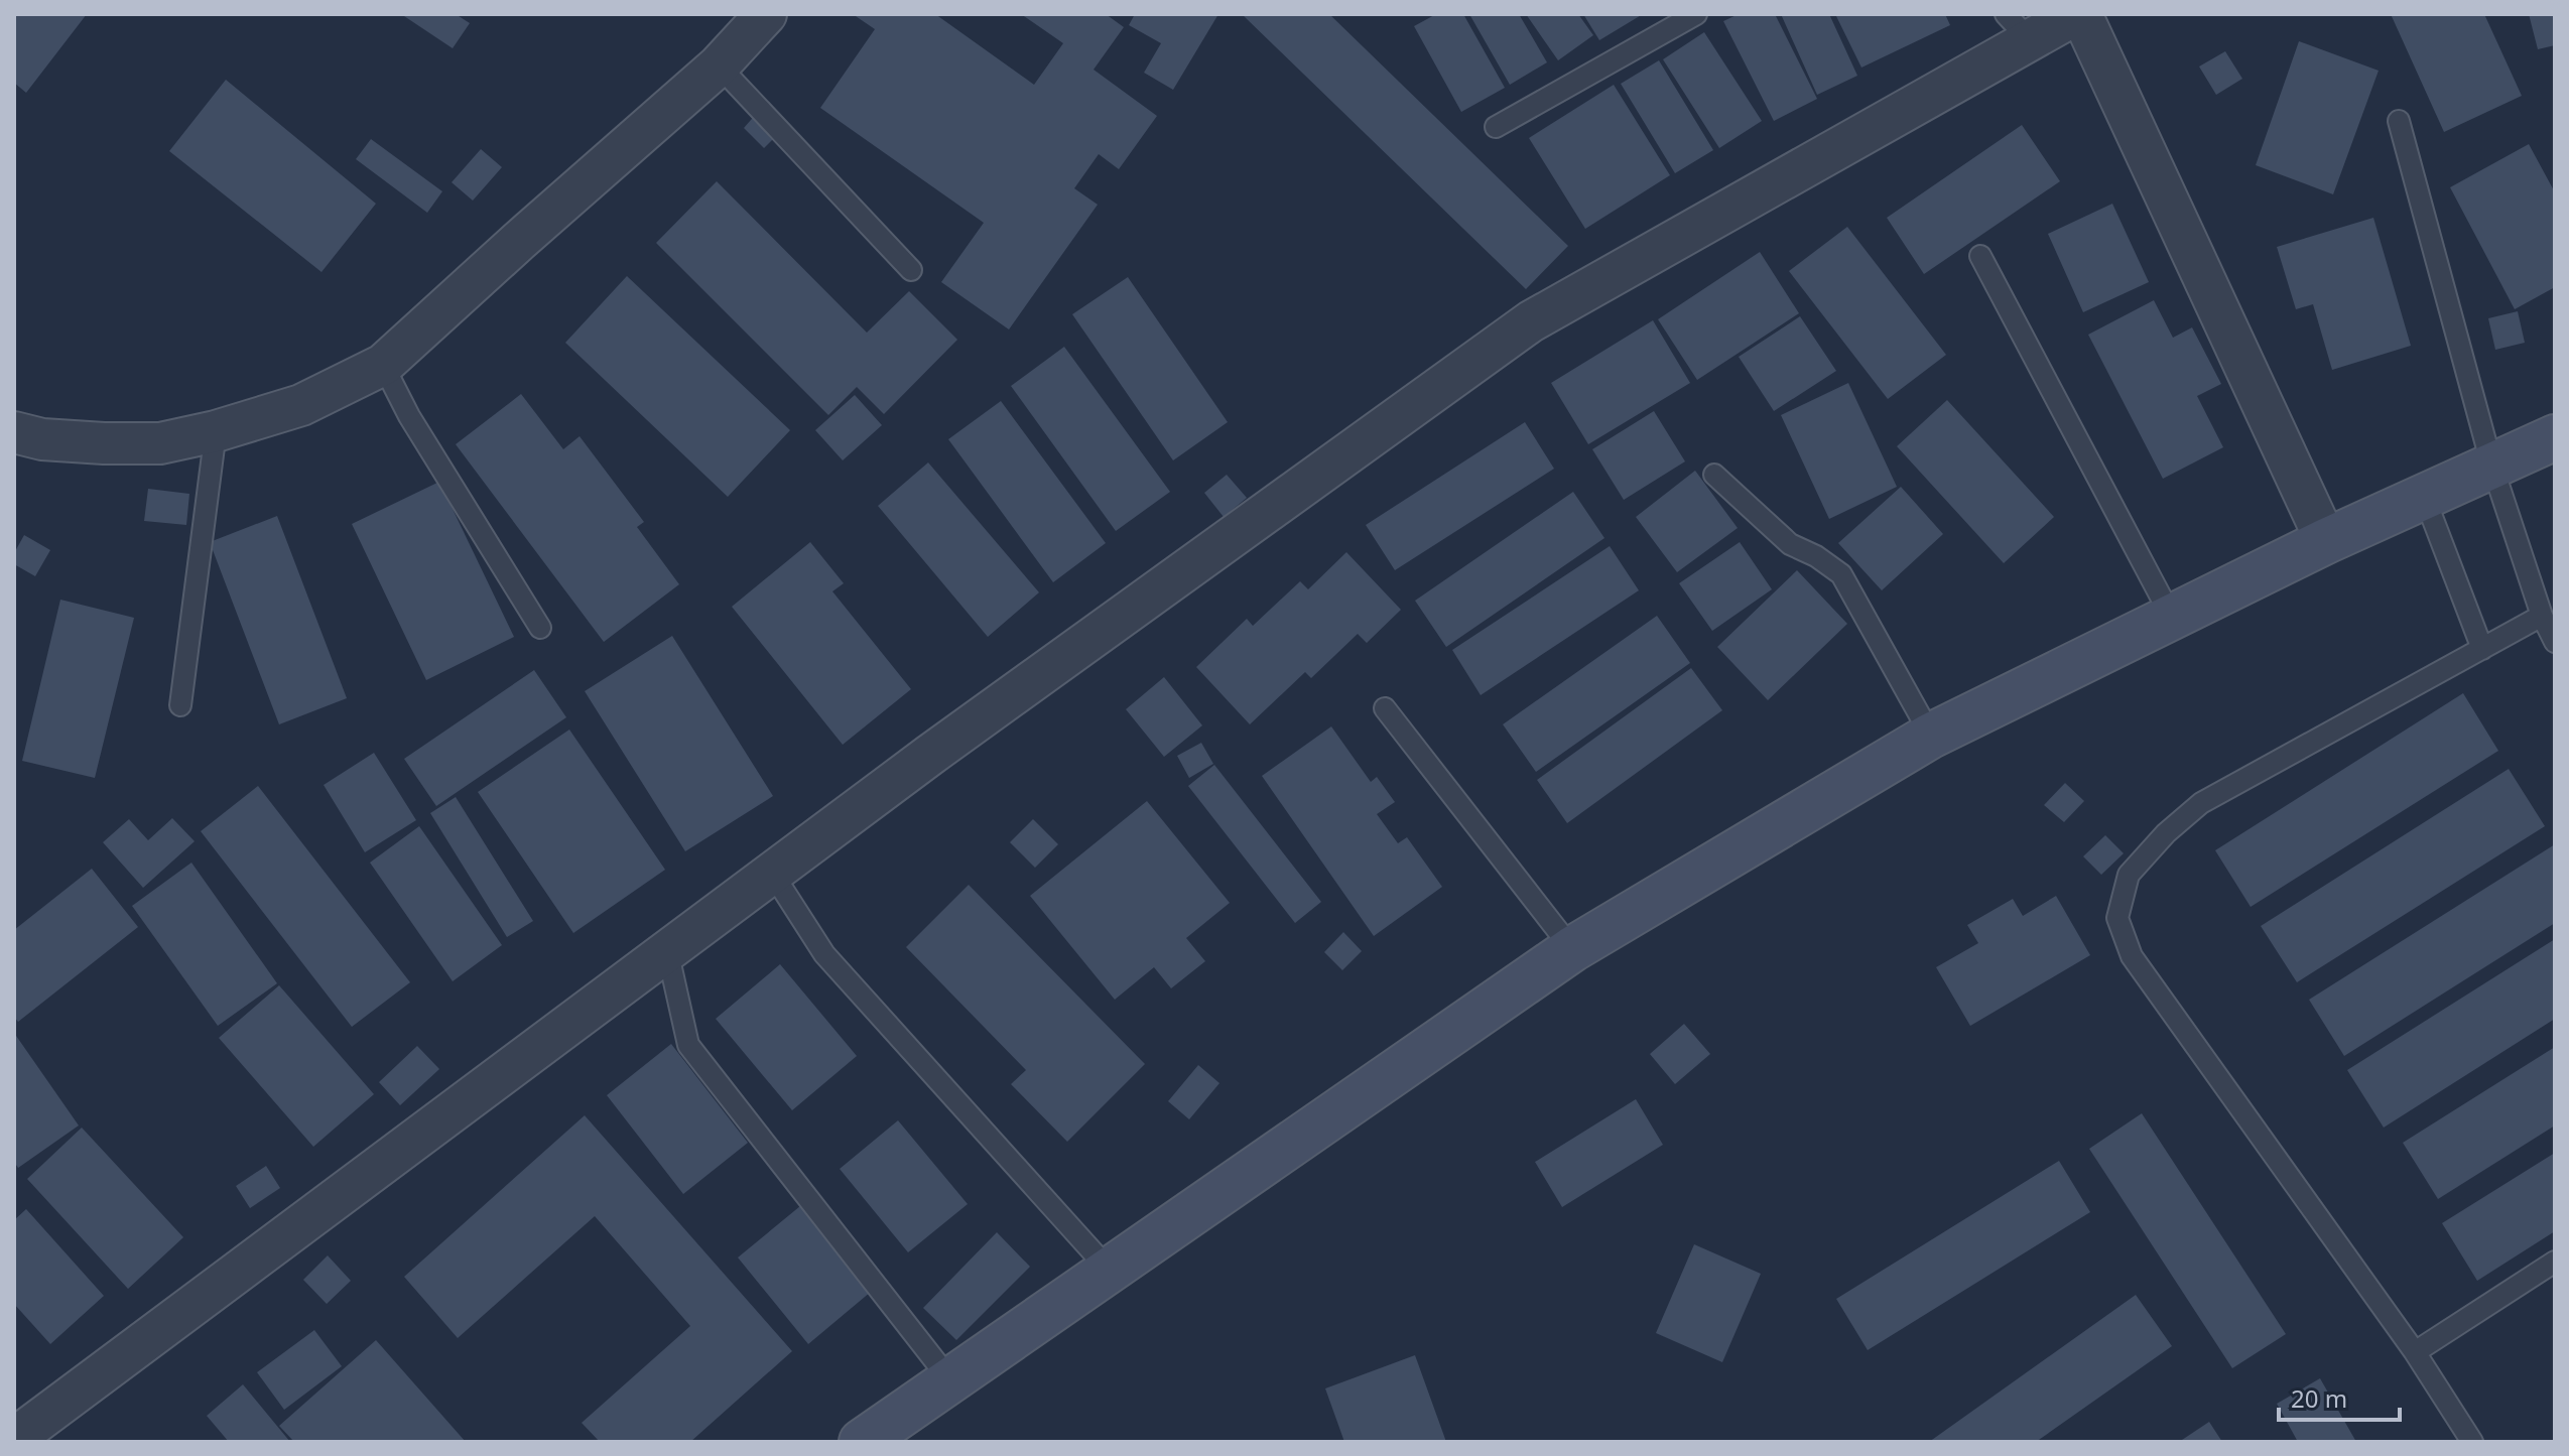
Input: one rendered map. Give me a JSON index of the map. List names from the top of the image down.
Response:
{
  "scale_bar": "20 m"
}
